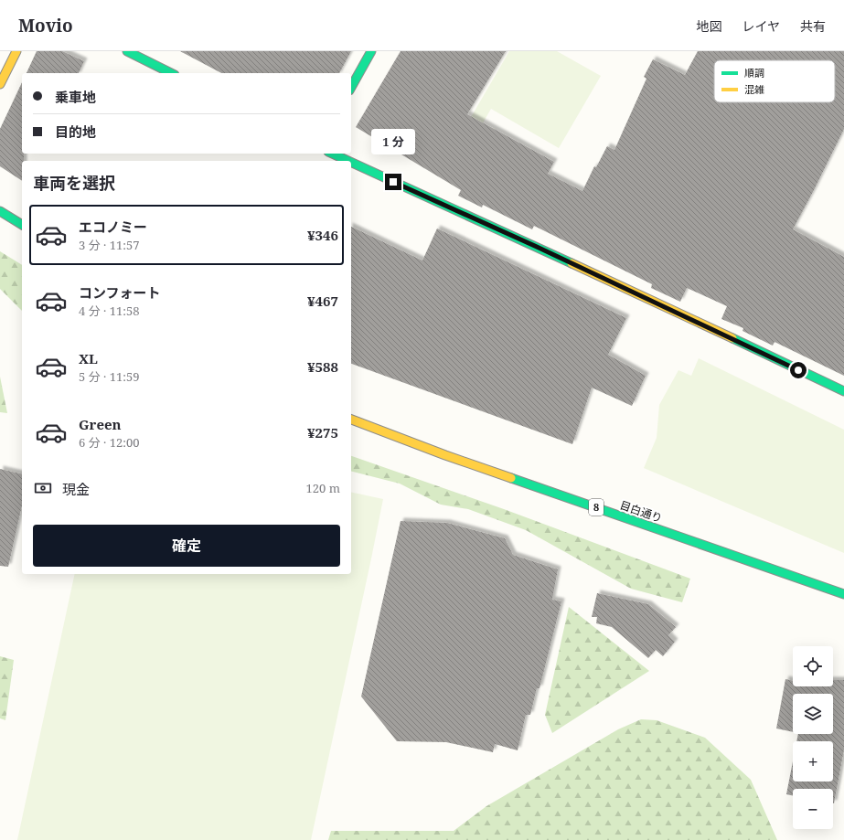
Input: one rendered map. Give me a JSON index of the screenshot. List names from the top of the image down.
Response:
{
  "streets": {
    "street": ["8", "目白通り"]
  },
  "legend": ["順調", "混雑"],
  "page": {
    "header": "Movio",
    "nav": ["地図", "レイヤ", "共有"],
    "banner": ["乗車地", "目的地"],
    "bubble": "1 分",
    "heading": "車両を選択",
    "list": [
      {
        "name": "エコノミー",
        "note": "3 分 · 11:57",
        "value": "¥346"
      },
      {
        "name": "コンフォート",
        "note": "4 分 · 11:58",
        "value": "¥467"
      },
      {
        "name": "XL",
        "note": "5 分 · 11:59",
        "value": "¥588"
      },
      {
        "name": "Green",
        "note": "6 分 · 12:00",
        "value": "¥275"
      }
    ],
    "pay": ["現金", "120 m"],
    "buttons": "確定",
    "map_buttons": ["+", "−"]
  }
}
